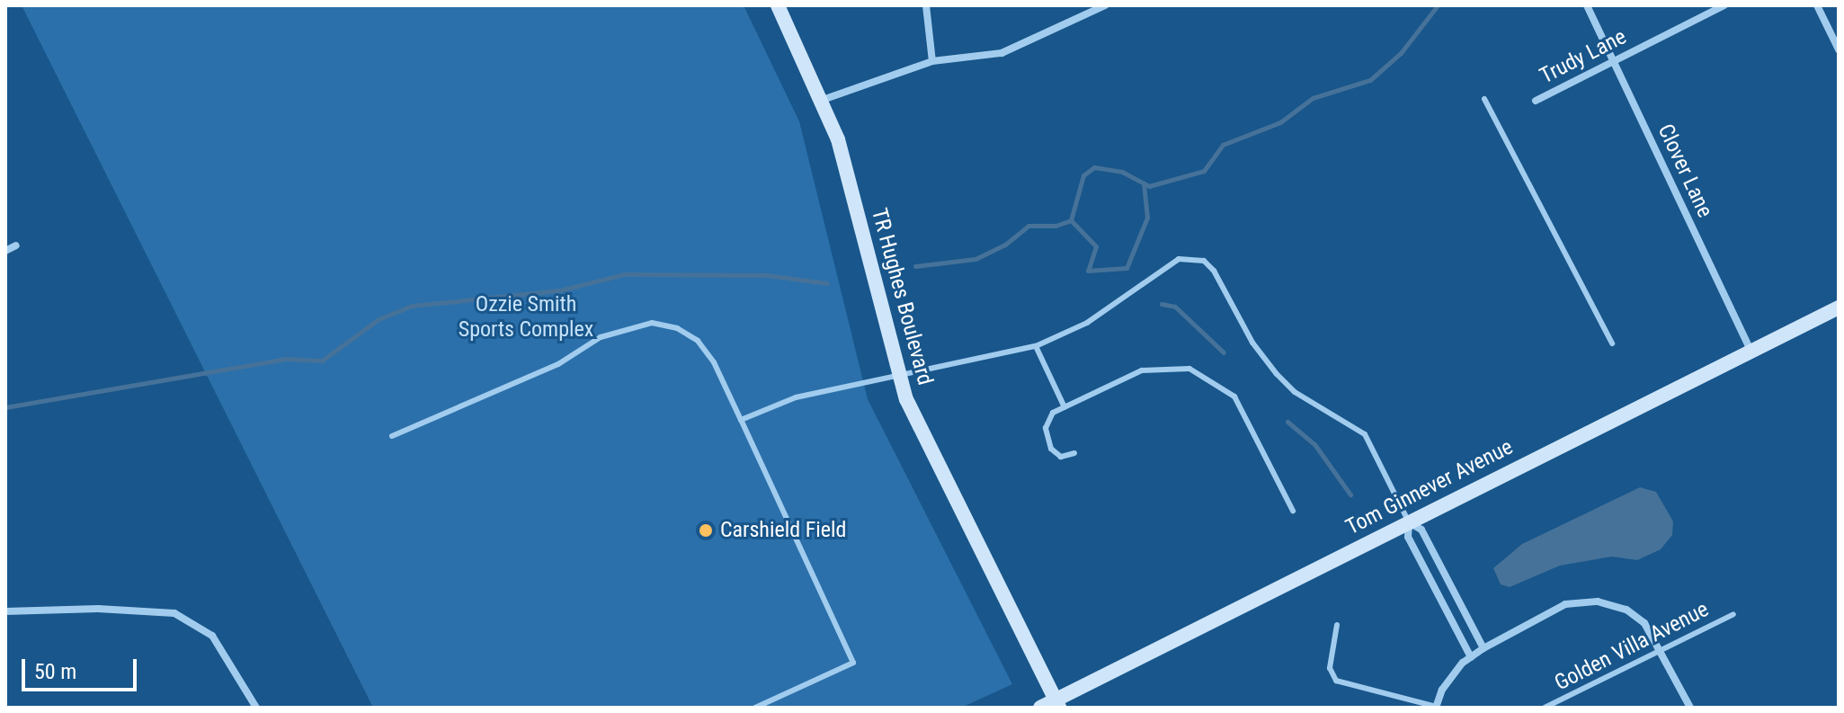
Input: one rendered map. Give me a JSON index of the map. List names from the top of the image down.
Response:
{
  "streets": {
    "main road": ["TR Hughes Boulevard", "Tom Ginnever Avenue"],
    "street": ["Trudy Lane", "Clover Lane"],
    "lane": ["Golden Villa Avenue"]
  },
  "crossings": [
    ["Trudy Lane", "Clover Lane"],
    ["Clover Lane", "Tom Ginnever Avenue"],
    ["TR Hughes Boulevard", "Tom Ginnever Avenue"]
  ],
  "parks": ["Ozzie Smith Sports Complex"],
  "places": ["Carshield Field"],
  "scale_bar": "50 m"
}
